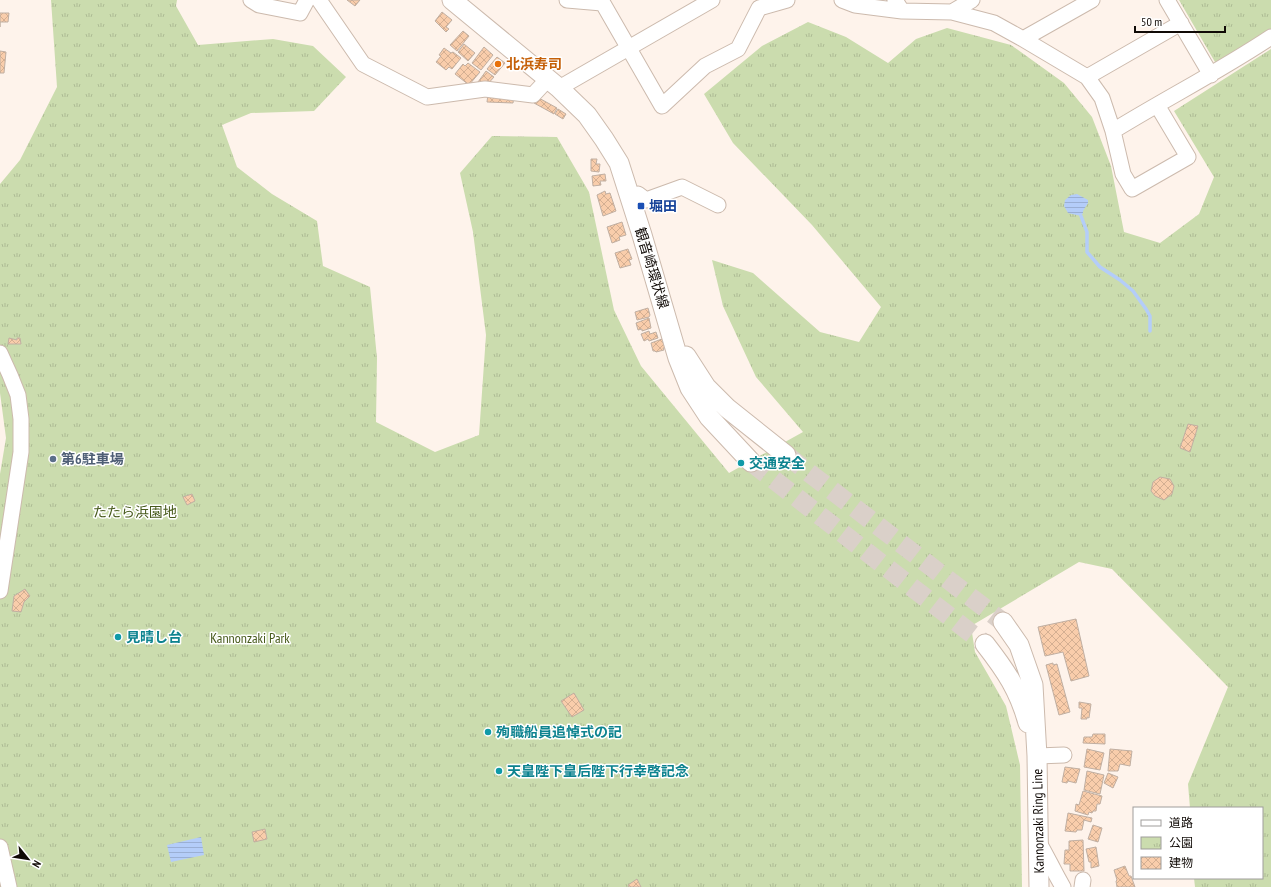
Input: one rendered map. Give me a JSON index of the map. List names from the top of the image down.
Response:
{
  "streets": {
    "main road": ["観音崎環状線", "Kannonzaki Ring Line"]
  },
  "parks": ["たたら浜園地", "Kannonzaki Park"],
  "places": {
    "other": [
      "北浜寿司",
      "第6駐車場",
      "交通安全",
      "見晴し台",
      "殉職船員追悼式の記",
      "天皇陛下皇后陛下行幸啓記念"
    ],
    "transit": ["堀田"]
  },
  "legend": ["道路", "公園", "建物"],
  "scale_bar": "50 m",
  "north": "bottom right"
}
